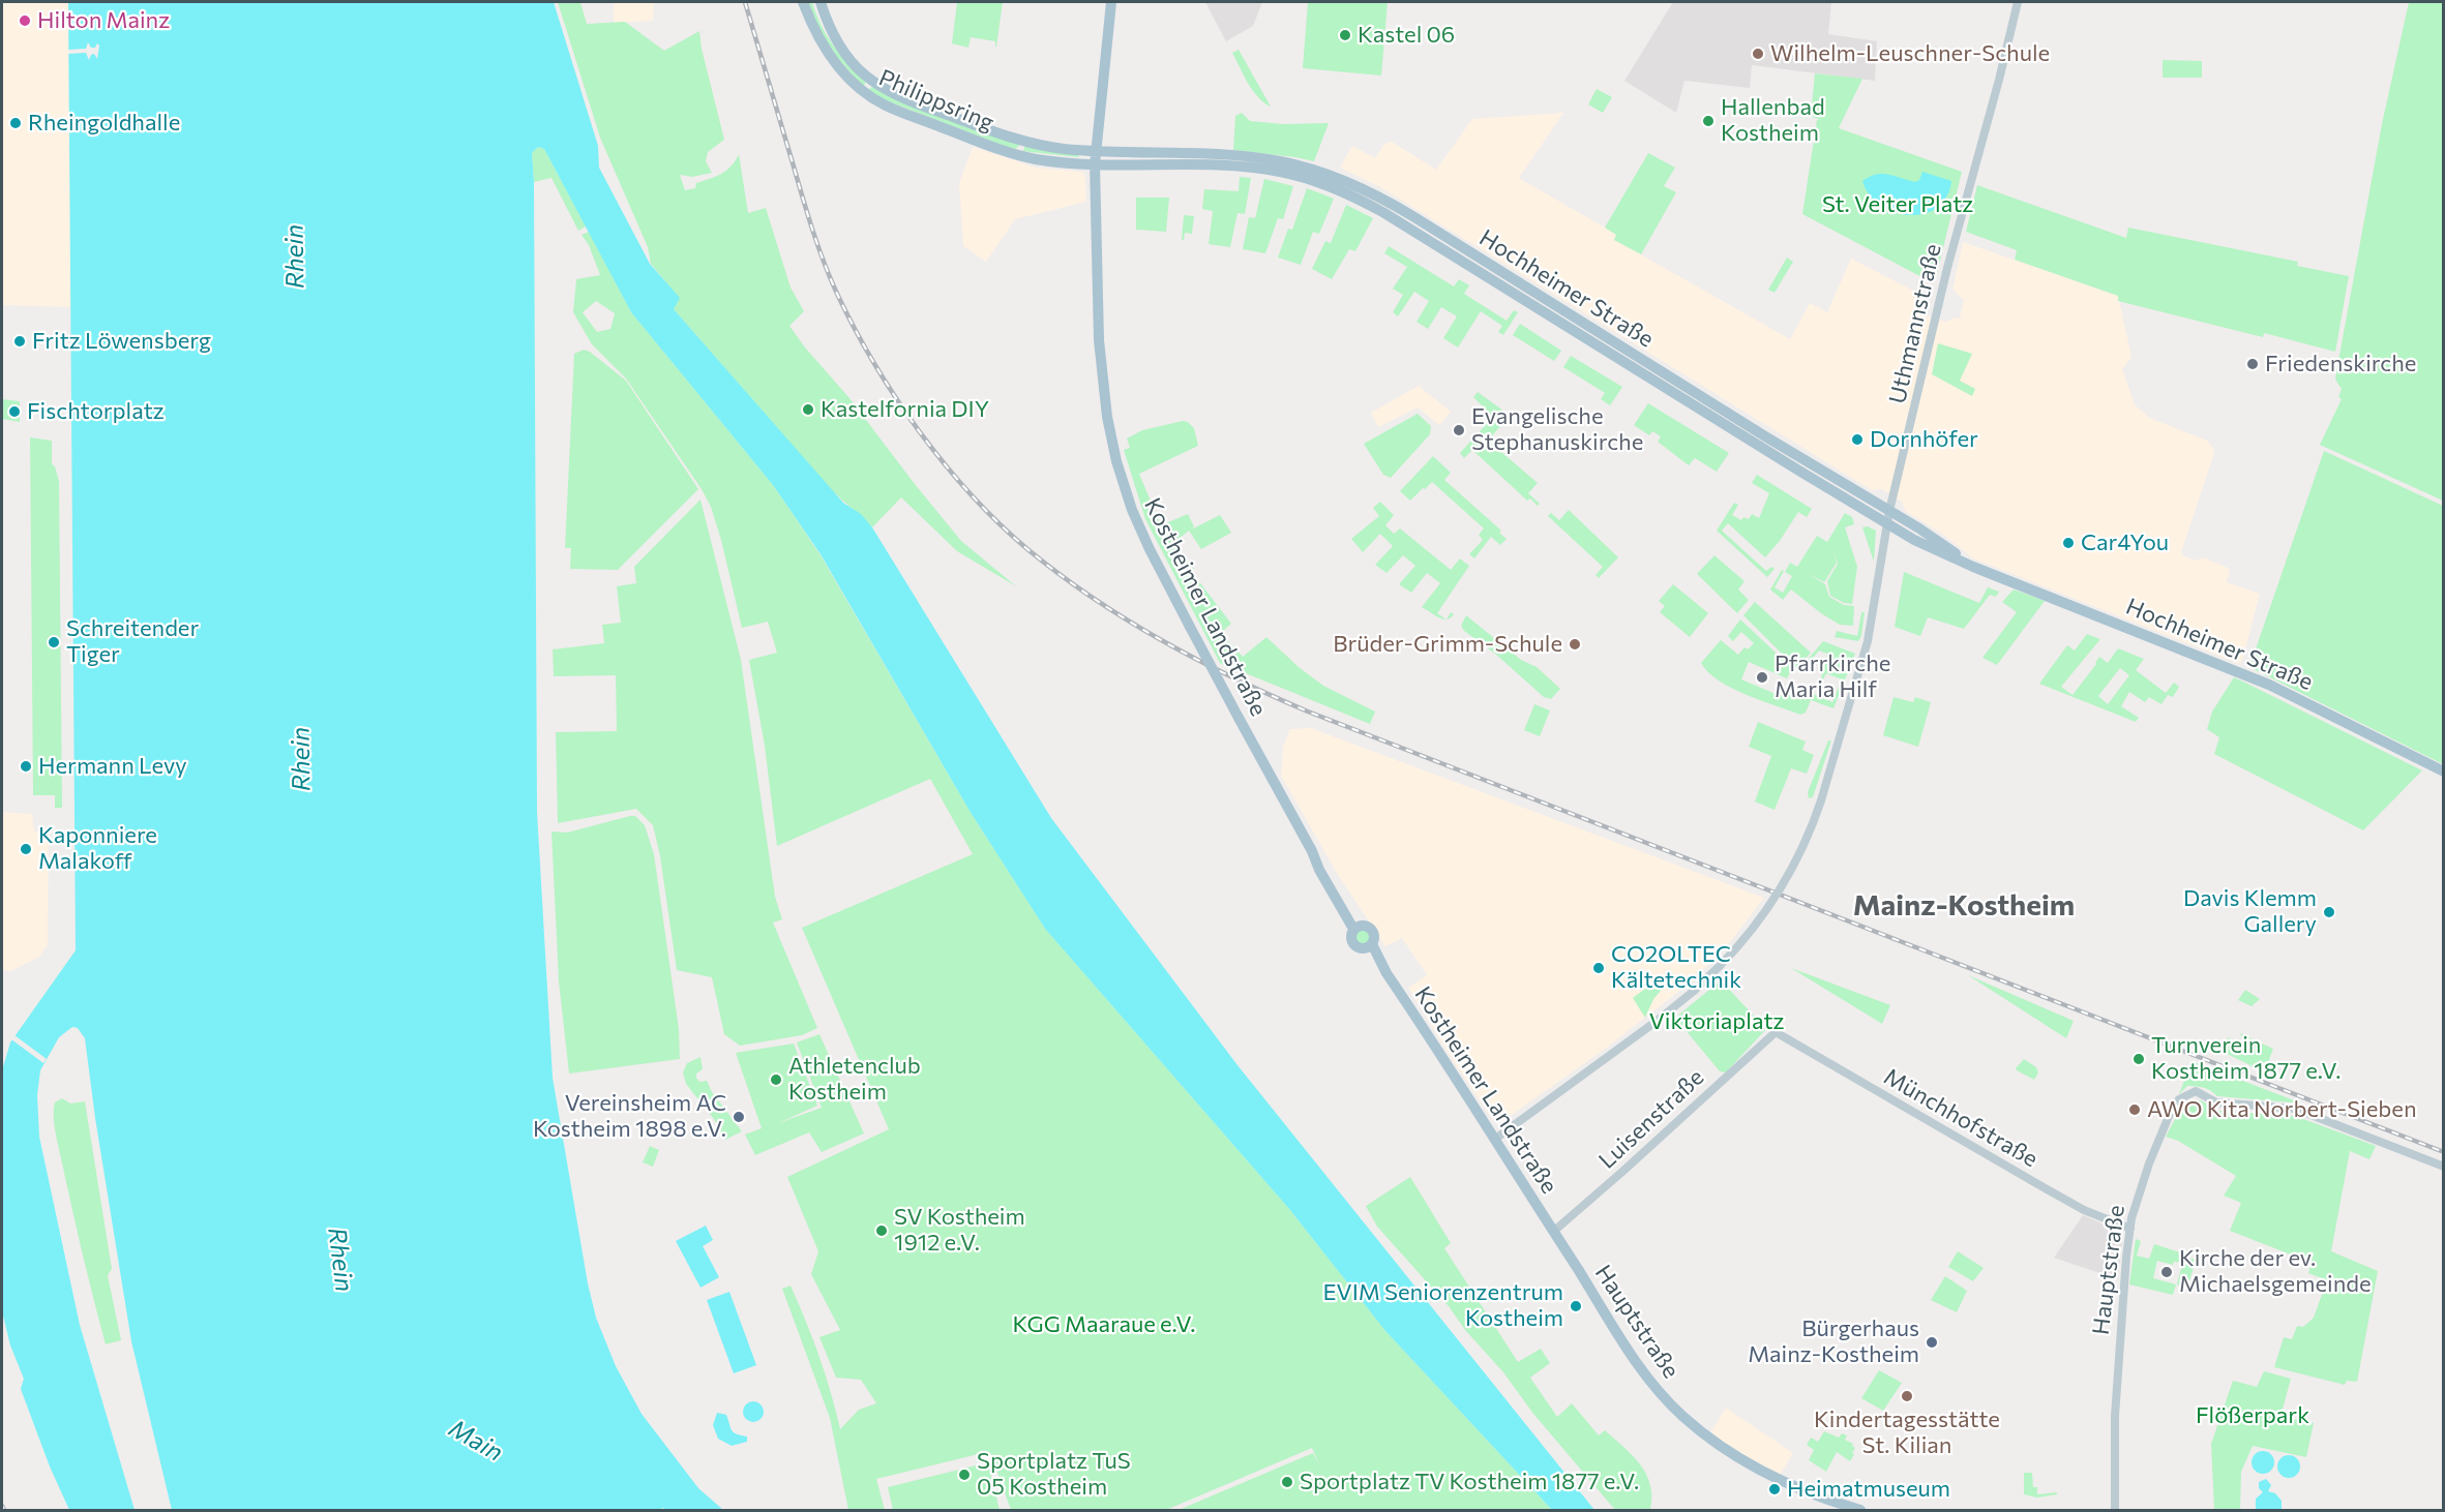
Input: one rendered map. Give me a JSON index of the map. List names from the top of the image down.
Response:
{
  "streets": {
    "main road": [
      "Philippsring",
      "Hochheimer Straße",
      "Kostheimer Landstraße",
      "Hauptstraße"
    ],
    "street": ["Uthmannstraße", "Münchhofstraße", "Luisenstraße"]
  },
  "crossings": [
    ["Philippsring", "Hochheimer Straße"],
    ["Philippsring", "Kostheimer Landstraße"],
    ["Hochheimer Straße", "Uthmannstraße"],
    ["Hochheimer Straße", "Kostheimer Landstraße"],
    ["Uthmannstraße", "Kostheimer Landstraße"],
    ["Kostheimer Landstraße", "Luisenstraße"],
    ["Kostheimer Landstraße", "Hauptstraße"],
    ["Münchhofstraße", "Luisenstraße"],
    ["Münchhofstraße", "Hauptstraße"],
    ["Luisenstraße", "Hauptstraße"]
  ],
  "districts": ["Mainz-Kostheim"],
  "water": ["Rhein", "Main"],
  "parks": [
    "St. Veiter Platz",
    "Viktoriaplatz",
    "KGG Maaraue e.V.",
    "Flößerpark"
  ],
  "places": [
    "Hilton Mainz",
    "Kastel 06",
    "Wilhelm-Leuschner-Schule",
    "Hallenbad Kostheim",
    "Rheingoldhalle",
    "Fritz Löwensberg",
    "Friedenskirche",
    "Kastelfornia DIY",
    "Fischtorplatz",
    "Evangelische Stephanuskirche",
    "Dornhöfer",
    "Car4You",
    "Schreitender Tiger",
    "Brüder-Grimm-Schule",
    "Pfarrkirche Maria Hilf",
    "Hermann Levy",
    "Kaponniere Malakoff",
    "Davis Klemm Gallery",
    "CO2OLTEC Kältetechnik",
    "Turnverein Kostheim 1877 e.V.",
    "Athletenclub Kostheim",
    "AWO Kita Norbert-Sieben",
    "Vereinsheim AC Kostheim 1898 e.V.",
    "SV Kostheim 1912 e.V.",
    "Kirche der ev. Michaelsgemeinde",
    "EVIM Seniorenzentrum Kostheim",
    "Bürgerhaus Mainz-Kostheim",
    "Kindertagesstätte St. Kilian",
    "Sportplatz TuS 05 Kostheim",
    "Sportplatz TV Kostheim 1877 e.V.",
    "Heimatmuseum"
  ]
}
